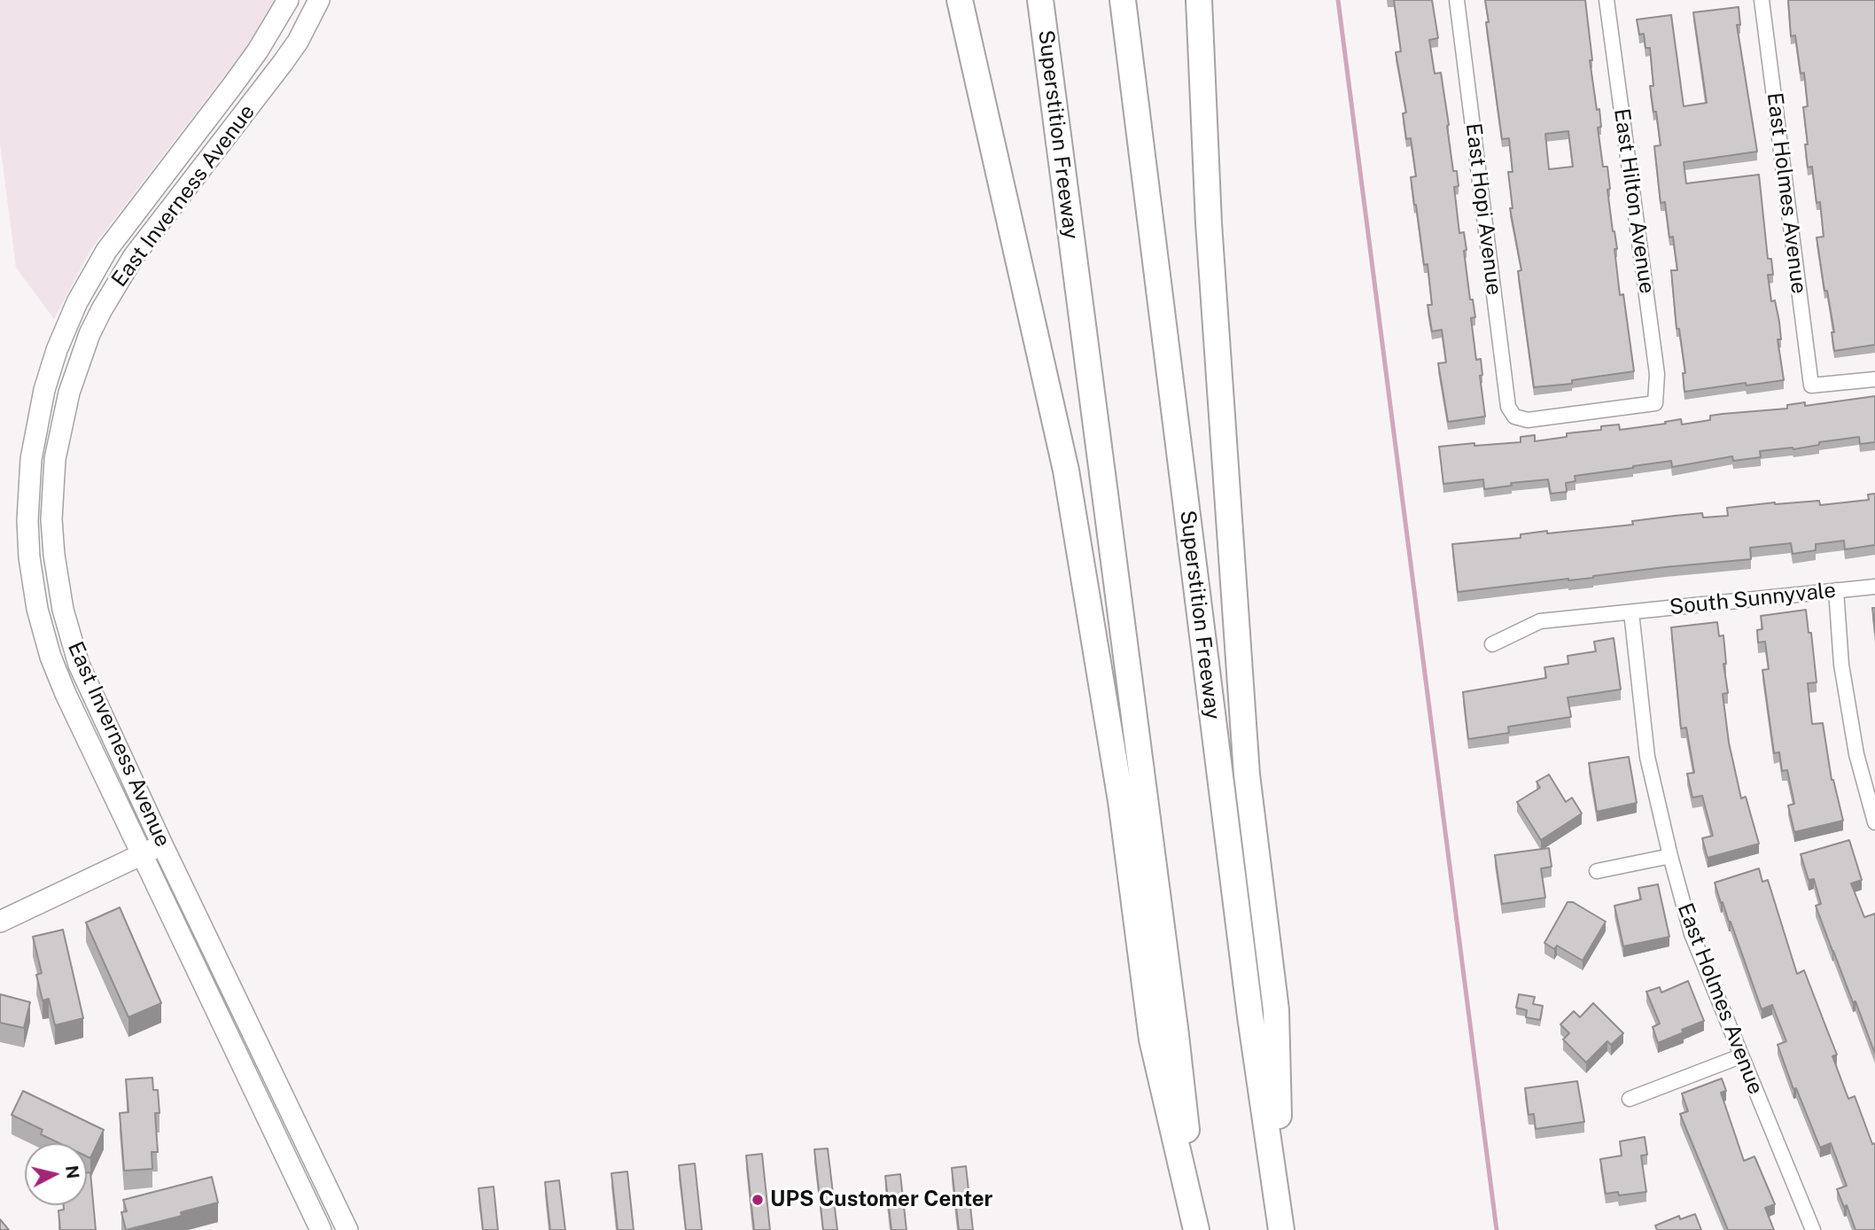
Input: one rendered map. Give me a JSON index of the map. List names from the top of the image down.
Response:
{
  "streets": {
    "highway": ["Superstition Freeway"],
    "street": [
      "East Holmes Avenue",
      "East Inverness Avenue",
      "East Hilton Avenue",
      "East Hopi Avenue",
      "South Sunnyvale"
    ]
  },
  "crossings": [
    ["East Holmes Avenue", "South Sunnyvale"],
    ["East Hilton Avenue", "East Hopi Avenue"]
  ],
  "places": ["UPS Customer Center"],
  "north": "right"
}
